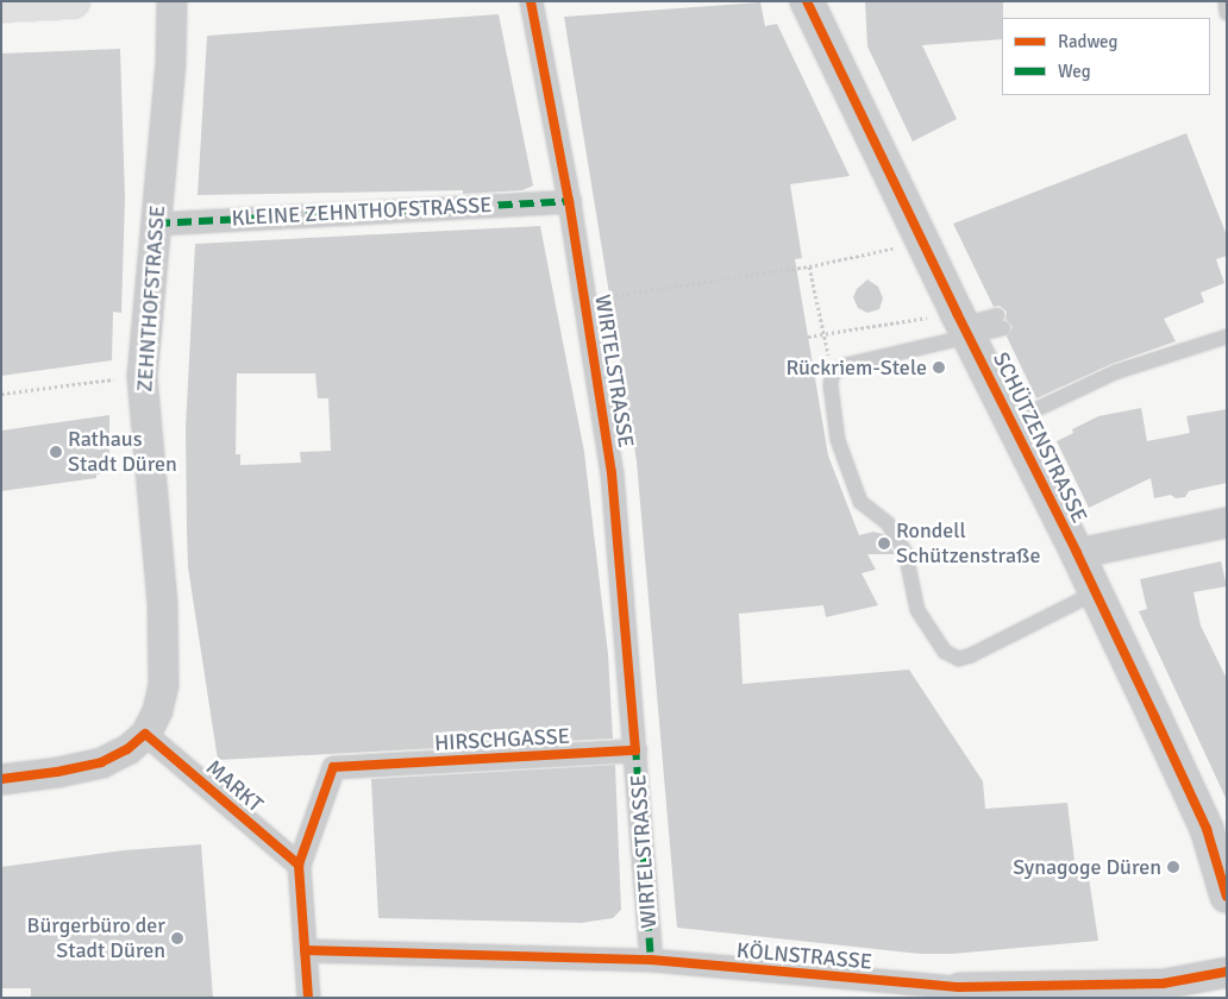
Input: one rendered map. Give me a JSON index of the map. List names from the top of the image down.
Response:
{
  "streets": {
    "street": [
      "KLEINE ZEHNTHOFSTRASSE",
      "ZEHNTHOFSTRASSE",
      "WIRTELSTRASSE",
      "SCHÜTZENSTRASSE",
      "HIRSCHGASSE",
      "MARKT",
      "KÖLNSTRASSE"
    ]
  },
  "crossings": [
    ["KLEINE ZEHNTHOFSTRASSE", "ZEHNTHOFSTRASSE"],
    ["KLEINE ZEHNTHOFSTRASSE", "WIRTELSTRASSE"],
    ["ZEHNTHOFSTRASSE", "MARKT"],
    ["WIRTELSTRASSE", "HIRSCHGASSE"],
    ["WIRTELSTRASSE", "KÖLNSTRASSE"],
    ["HIRSCHGASSE", "MARKT"]
  ],
  "places": [
    "Rückriem-Stele",
    "Rathaus Stadt Düren",
    "Rondell Schützenstraße",
    "Synagoge Düren",
    "Bürgerbüro der Stadt Düren"
  ],
  "legend": ["Radweg", "Weg"]
}
